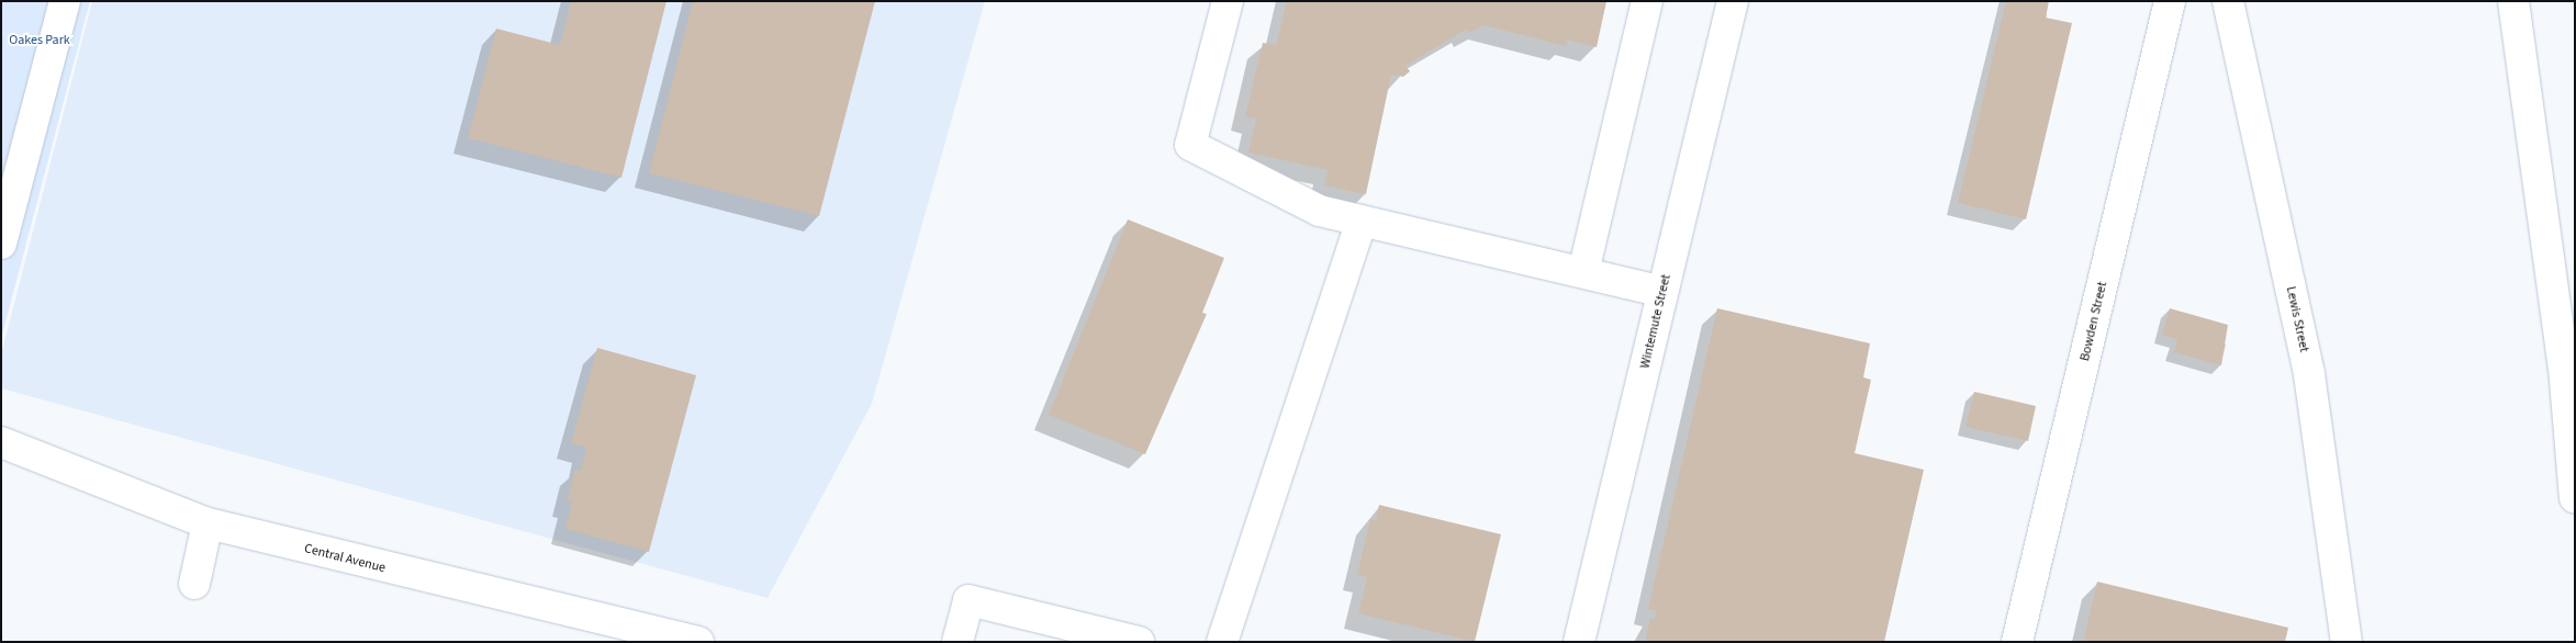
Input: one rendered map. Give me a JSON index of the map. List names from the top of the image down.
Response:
{
  "streets": {
    "street": [
      "Lewis Street",
      "Wintemute Street",
      "Bowden Street",
      "Central Avenue"
    ]
  },
  "parks": ["Oakes Park"]
}
